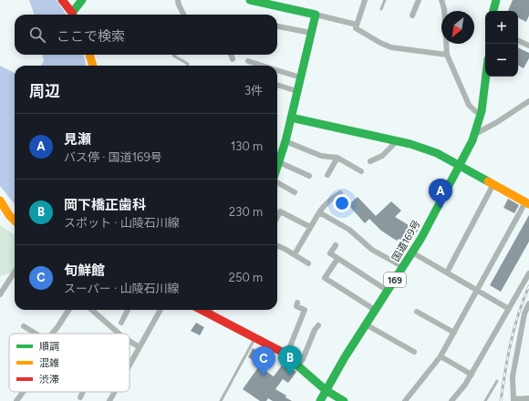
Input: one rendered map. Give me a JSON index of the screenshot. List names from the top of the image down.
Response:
{
  "streets": {
    "main road": ["国道169号", "169"]
  },
  "legend": ["順調", "混雑", "渋滞"],
  "north": "bottom left",
  "page": {
    "map_buttons": ["+", "−"],
    "search": "ここで検索",
    "heading": ["周辺", "3件"],
    "list": [
      {
        "mark": "A",
        "name": "見瀬",
        "note": "バス停 · 国道169号",
        "value": "130 m"
      },
      {
        "mark": "B",
        "name": "岡下橋正歯科",
        "note": "スポット · 山陵石川線",
        "value": "230 m"
      },
      {
        "mark": "C",
        "name": "旬鮮館",
        "note": "スーパー · 山陵石川線",
        "value": "250 m"
      }
    ],
    "pins": ["A", "B", "C"]
  }
}
